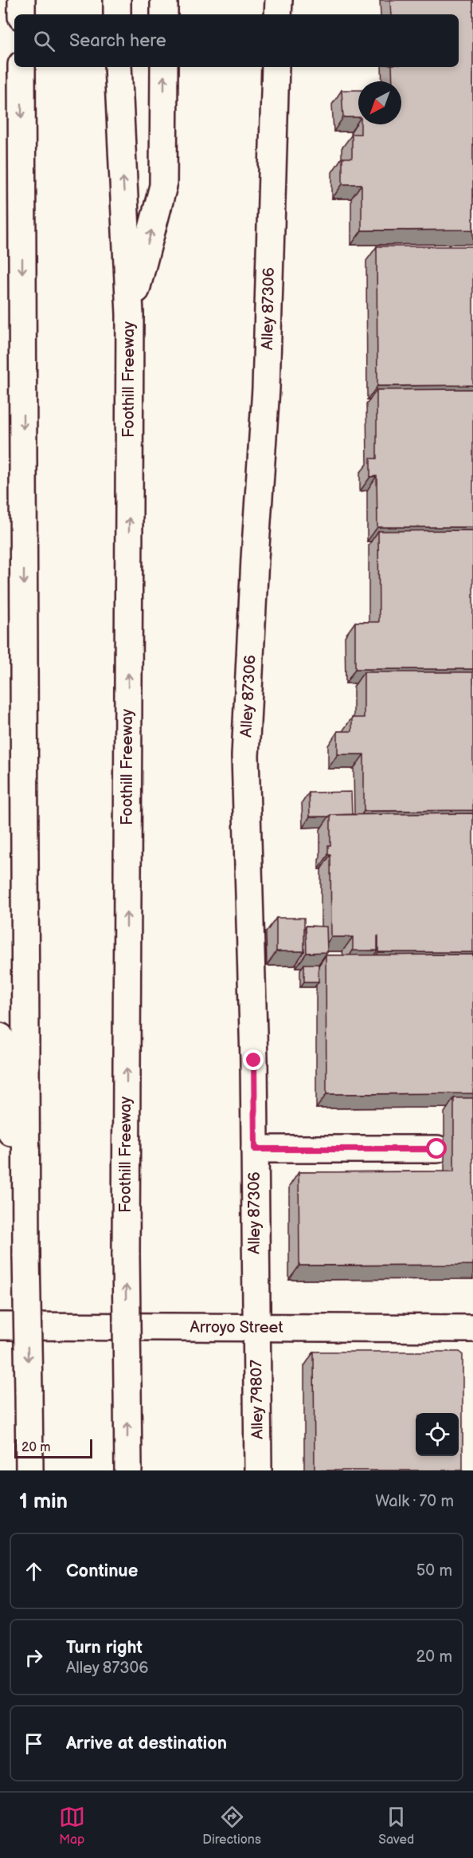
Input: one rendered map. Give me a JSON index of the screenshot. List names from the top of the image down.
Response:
{
  "streets": {
    "main road": [
      "Alley 87306",
      "Foothill Freeway",
      "Arroyo Street",
      "Alley 79807"
    ]
  },
  "crossings": [
    ["Alley 87306", "Arroyo Street"],
    ["Alley 87306", "Alley 79807"],
    ["Arroyo Street", "Alley 79807"]
  ],
  "scale_bar": "20 m",
  "north": "bottom left",
  "page": {
    "search": "Search here",
    "scale": "20 m",
    "heading": ["1 min", "Walk · 70 m"],
    "list": [
      ["Continue", "50 m"],
      ["Turn right", "Alley 87306", "20 m"],
      "Arrive at destination"
    ],
    "nav": ["Map", "Directions", "Saved"]
  }
}
